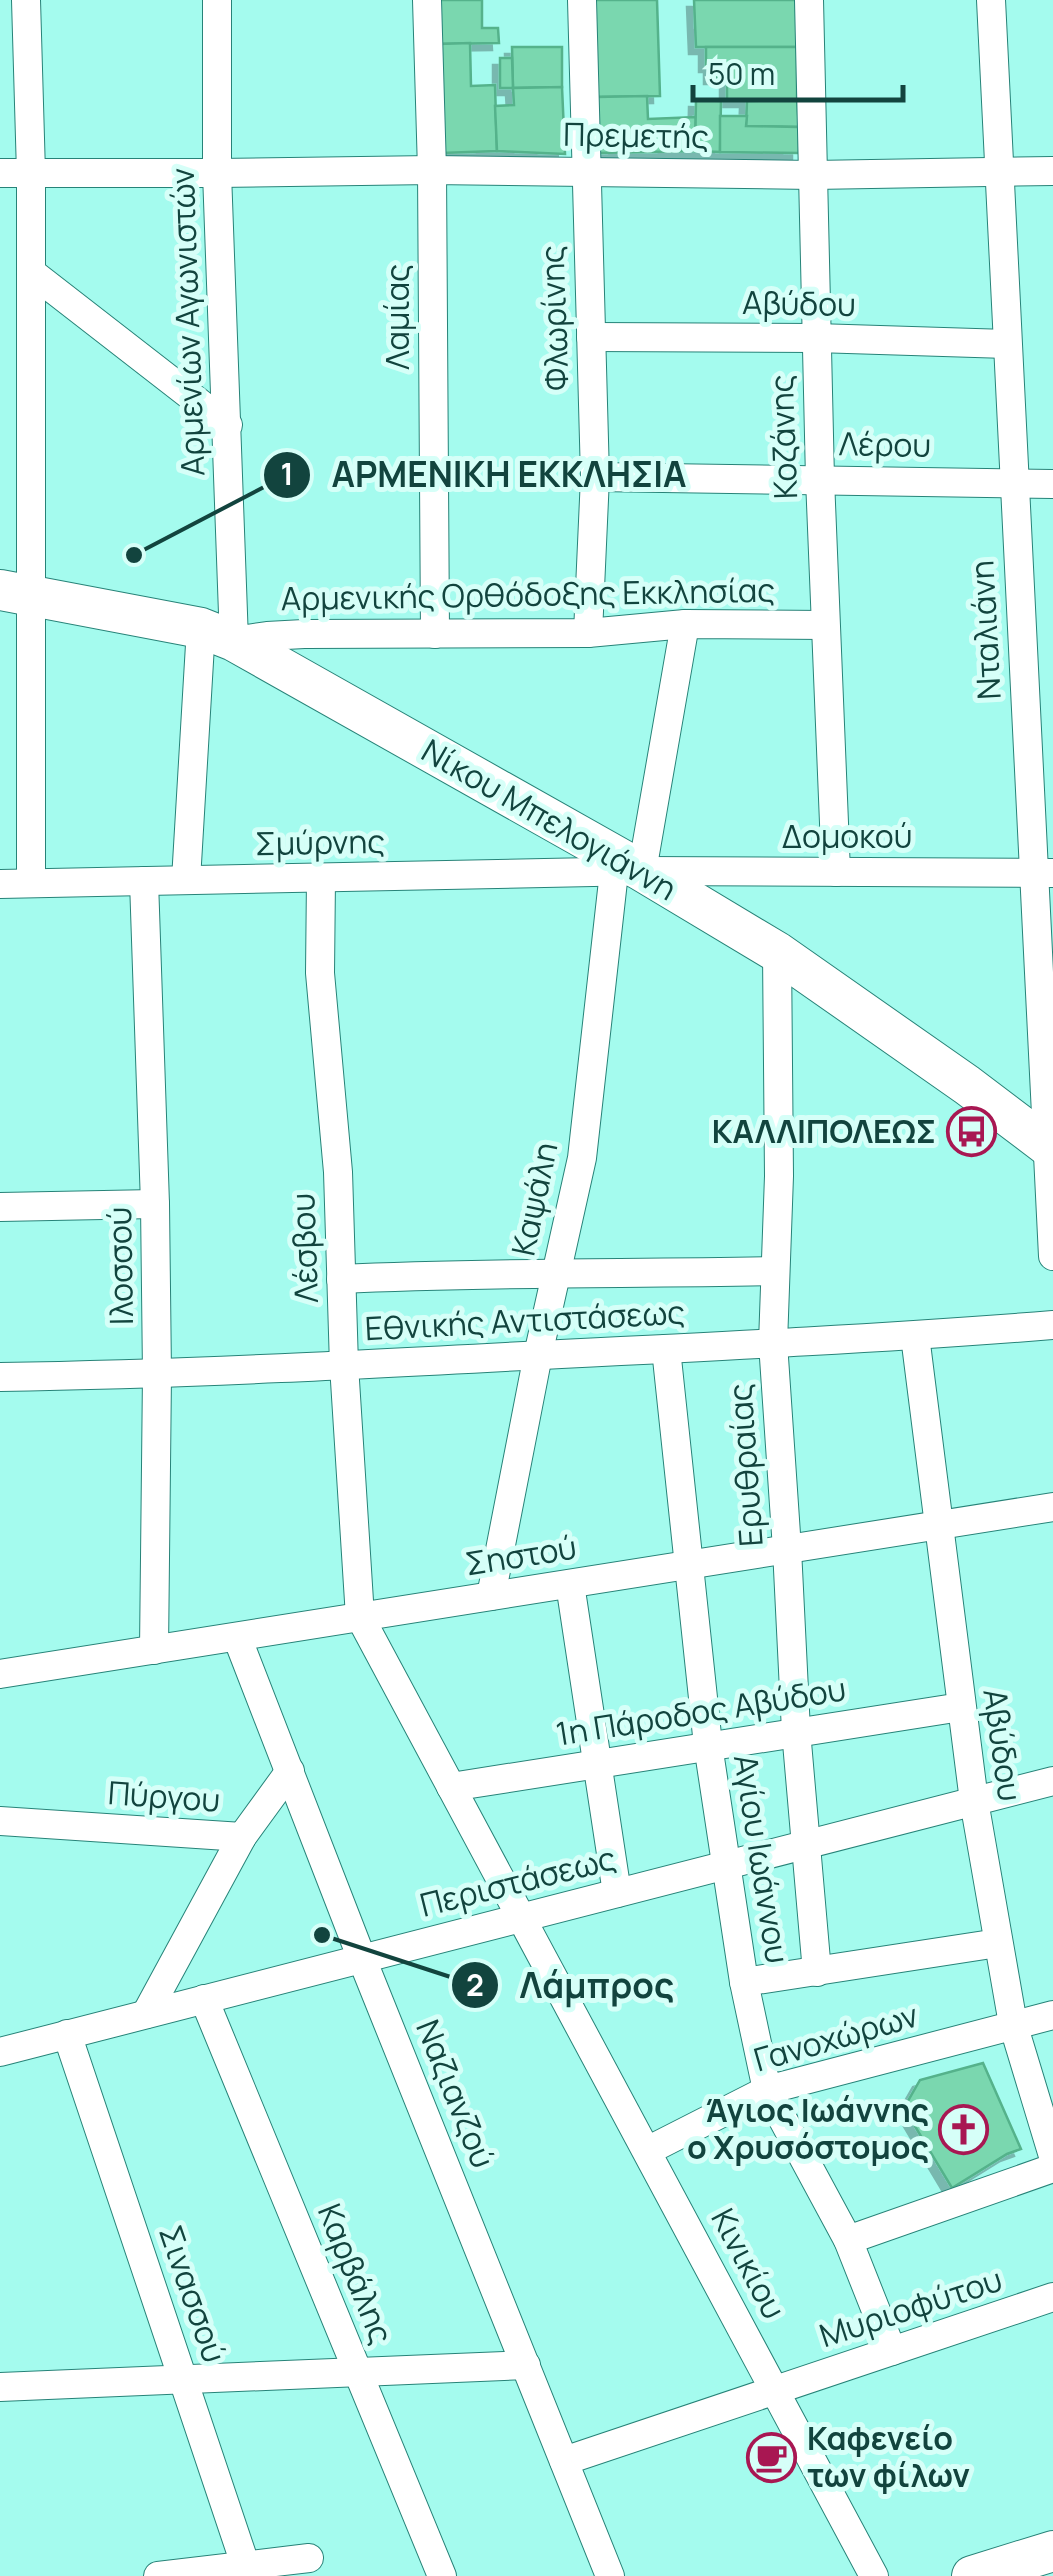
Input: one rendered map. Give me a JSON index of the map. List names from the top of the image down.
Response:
{
  "streets": {
    "main road": ["Νίκου Μπελογιάννη"],
    "street": [
      "Πρεμετής",
      "Αβύδου",
      "Λαμίας",
      "Φλωρίνης",
      "Αρμενίων Αγωνιστών",
      "Κοζάνης",
      "Λέρου",
      "Αρμενικής Ορθόδοξης Εκκλησίας",
      "Νταλιάνη",
      "Δομοκού",
      "Σμύρνης",
      "Καψάλη",
      "Λέσβου",
      "Ιλοσσού",
      "Εθνικής Αντιστάσεως",
      "Ερυθραίας",
      "Σηστού",
      "1η Πάροδος Αβύδου",
      "Πύργου",
      "Αγίου Ιωάννου",
      "Περιστάσεως",
      "Γανοχώρων",
      "Ναζιανζού",
      "Κινικίου",
      "Καρβάλης",
      "Σινασσού",
      "Μυριοφύτου"
    ]
  },
  "crossings": [
    ["Πρεμετής", "Λαμίας"],
    ["Πρεμετής", "Φλωρίνης"],
    ["Πρεμετής", "Αρμενίων Αγωνιστών"],
    ["Πρεμετής", "Κοζάνης"],
    ["Πρεμετής", "Νταλιάνη"],
    ["Αβύδου", "Φλωρίνης"],
    ["Αβύδου", "Κοζάνης"],
    ["Αβύδου", "Νταλιάνη"],
    ["Αβύδου", "Εθνικής Αντιστάσεως"],
    ["Αβύδου", "Σηστού"],
    ["Αβύδου", "1η Πάροδος Αβύδου"],
    ["Αβύδου", "Περιστάσεως"],
    ["Αβύδου", "Γανοχώρων"],
    ["Λαμίας", "Αρμενικής Ορθόδοξης Εκκλησίας"],
    ["Φλωρίνης", "Λέρου"],
    ["Φλωρίνης", "Αρμενικής Ορθόδοξης Εκκλησίας"],
    ["Αρμενίων Αγωνιστών", "Αρμενικής Ορθόδοξης Εκκλησίας"],
    ["Αρμενίων Αγωνιστών", "Νίκου Μπελογιάννη"],
    ["Αρμενίων Αγωνιστών", "Σμύρνης"],
    ["Κοζάνης", "Λέρου"],
    ["Κοζάνης", "Αρμενικής Ορθόδοξης Εκκλησίας"],
    ["Κοζάνης", "Δομοκού"],
    ["Λέρου", "Νταλιάνη"],
    ["Αρμενικής Ορθόδοξης Εκκλησίας", "Νίκου Μπελογιάννη"],
    ["Αρμενικής Ορθόδοξης Εκκλησίας", "Καψάλη"],
    ["Νταλιάνη", "Νίκου Μπελογιάννη"],
    ["Νταλιάνη", "Δομοκού"],
    ["Νίκου Μπελογιάννη", "Δομοκού"],
    ["Νίκου Μπελογιάννη", "Σμύρνης"],
    ["Νίκου Μπελογιάννη", "Καψάλη"],
    ["Νίκου Μπελογιάννη", "Ερυθραίας"],
    ["Δομοκού", "Σμύρνης"],
    ["Δομοκού", "Καψάλη"],
    ["Σμύρνης", "Καψάλη"],
    ["Σμύρνης", "Λέσβου"],
    ["Σμύρνης", "Ιλοσσού"],
    ["Καψάλη", "Εθνικής Αντιστάσεως"],
    ["Καψάλη", "Σηστού"],
    ["Λέσβου", "Εθνικής Αντιστάσεως"],
    ["Λέσβου", "Σηστού"],
    ["Λέσβου", "Κινικίου"],
    ["Ιλοσσού", "Εθνικής Αντιστάσεως"],
    ["Ιλοσσού", "Σηστού"],
    ["Εθνικής Αντιστάσεως", "Ερυθραίας"],
    ["Εθνικής Αντιστάσεως", "Αγίου Ιωάννου"],
    ["Ερυθραίας", "Σηστού"],
    ["Ερυθραίας", "1η Πάροδος Αβύδου"],
    ["Ερυθραίας", "Περιστάσεως"],
    ["Σηστού", "Αγίου Ιωάννου"],
    ["Σηστού", "Ναζιανζού"],
    ["Σηστού", "Κινικίου"],
    ["1η Πάροδος Αβύδου", "Αγίου Ιωάννου"],
    ["1η Πάροδος Αβύδου", "Κινικίου"],
    ["Πύργου", "Ναζιανζού"],
    ["Αγίου Ιωάννου", "Περιστάσεως"],
    ["Αγίου Ιωάννου", "Γανοχώρων"],
    ["Αγίου Ιωάννου", "Μυριοφύτου"],
    ["Περιστάσεως", "Ναζιανζού"],
    ["Περιστάσεως", "Κινικίου"],
    ["Περιστάσεως", "Καρβάλης"],
    ["Περιστάσεως", "Σινασσού"],
    ["Γανοχώρων", "Κινικίου"],
    ["Ναζιανζού", "Μυριοφύτου"],
    ["Κινικίου", "Μυριοφύτου"]
  ],
  "places": {
    "other": ["ΑΡΜΕΝΙΚΗ ΕΚΚΛΗΣΙΑ", "Λάμπρος"],
    "bus stop": ["ΚΑΛΛΙΠΟΛΕΩΣ"],
    "church": ["Άγιος Ιωάννης ο Χρυσόστομος"],
    "cafe": ["Καφενείο των φίλων"]
  },
  "scale_bar": "50 m"
}
